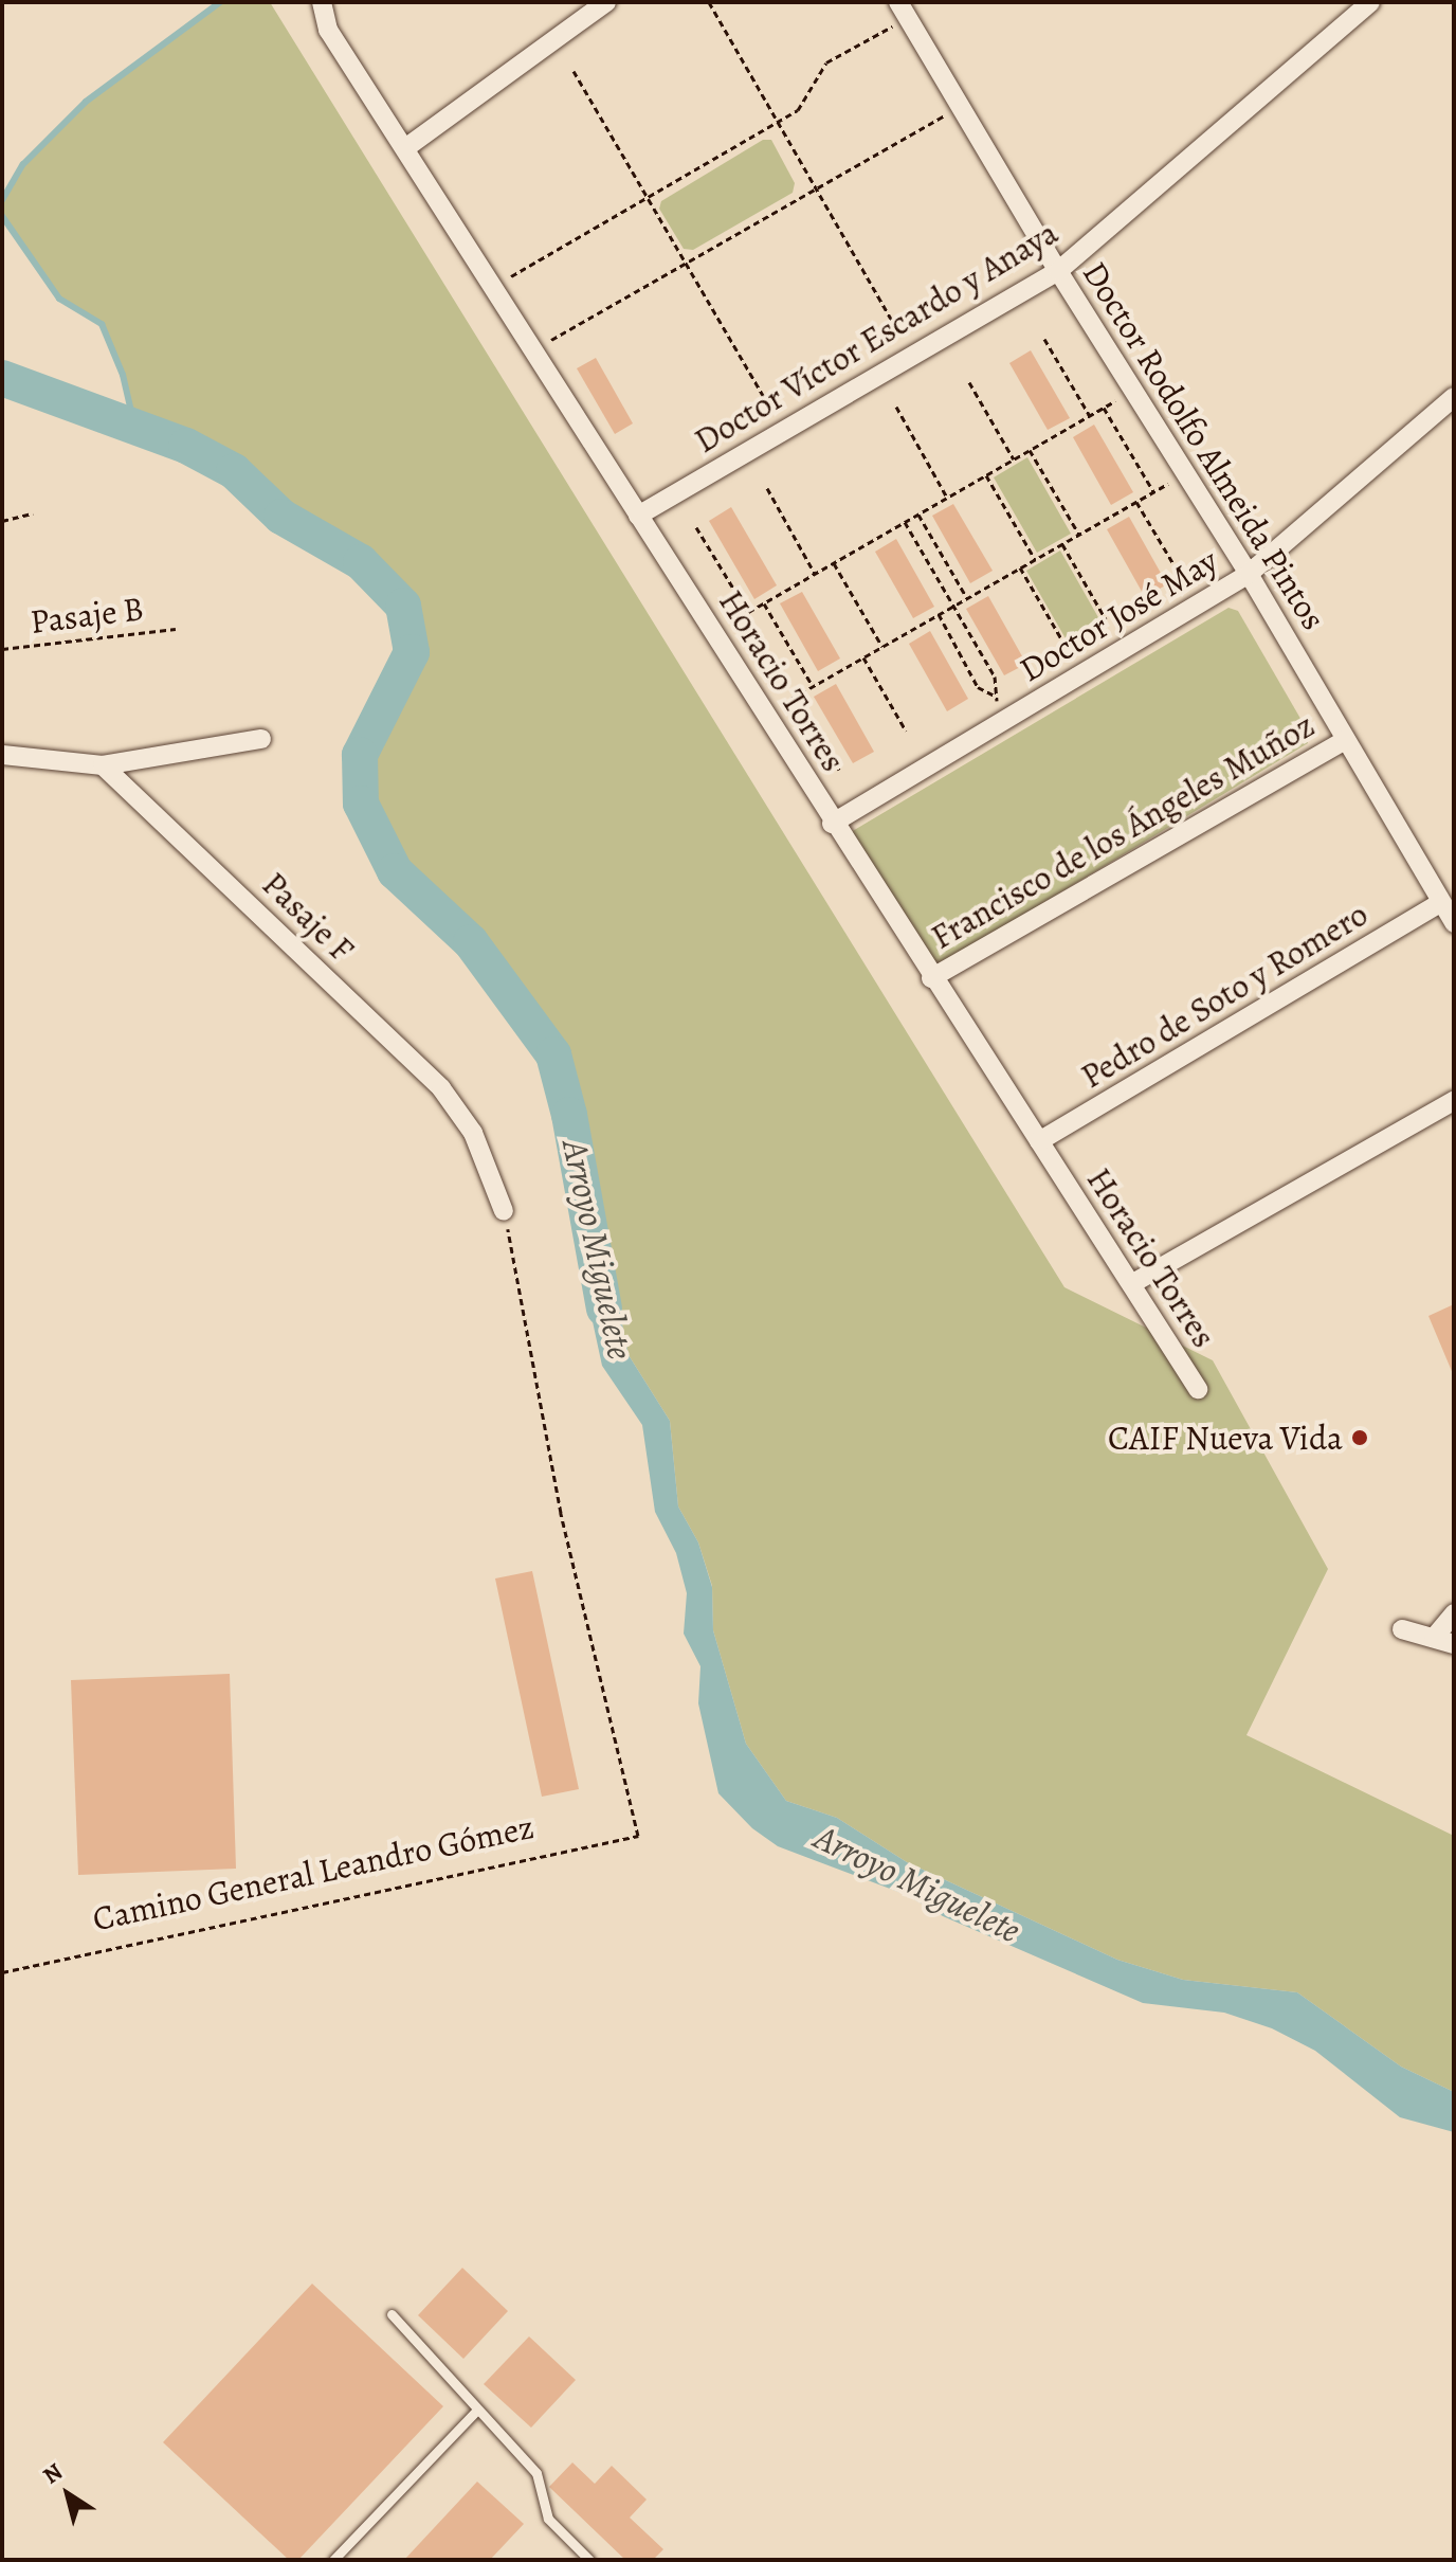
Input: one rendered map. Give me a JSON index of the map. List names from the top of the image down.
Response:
{
  "streets": {
    "street": [
      "Doctor Víctor Escardo y Anaya",
      "Doctor Rodolfo Almeida Pintos",
      "Doctor José May",
      "Horacio Torres",
      "Francisco de los Ángeles Muñoz",
      "Pasaje F",
      "Pedro de Soto y Romero"
    ],
    "path": ["Pasaje B", "Camino General Leandro Gómez"]
  },
  "crossings": [
    ["Doctor Víctor Escardo y Anaya", "Doctor Rodolfo Almeida Pintos"],
    ["Doctor Víctor Escardo y Anaya", "Horacio Torres"],
    ["Doctor Rodolfo Almeida Pintos", "Doctor José May"],
    ["Doctor Rodolfo Almeida Pintos", "Francisco de los Ángeles Muñoz"],
    ["Doctor Rodolfo Almeida Pintos", "Pedro de Soto y Romero"],
    ["Doctor José May", "Horacio Torres"],
    ["Horacio Torres", "Francisco de los Ángeles Muñoz"],
    ["Horacio Torres", "Pedro de Soto y Romero"],
    ["Pasaje F", "Camino General Leandro Gómez"]
  ],
  "water": ["Arroyo Miguelete"],
  "places": ["CAIF Nueva Vida"],
  "north": "top left"
}
